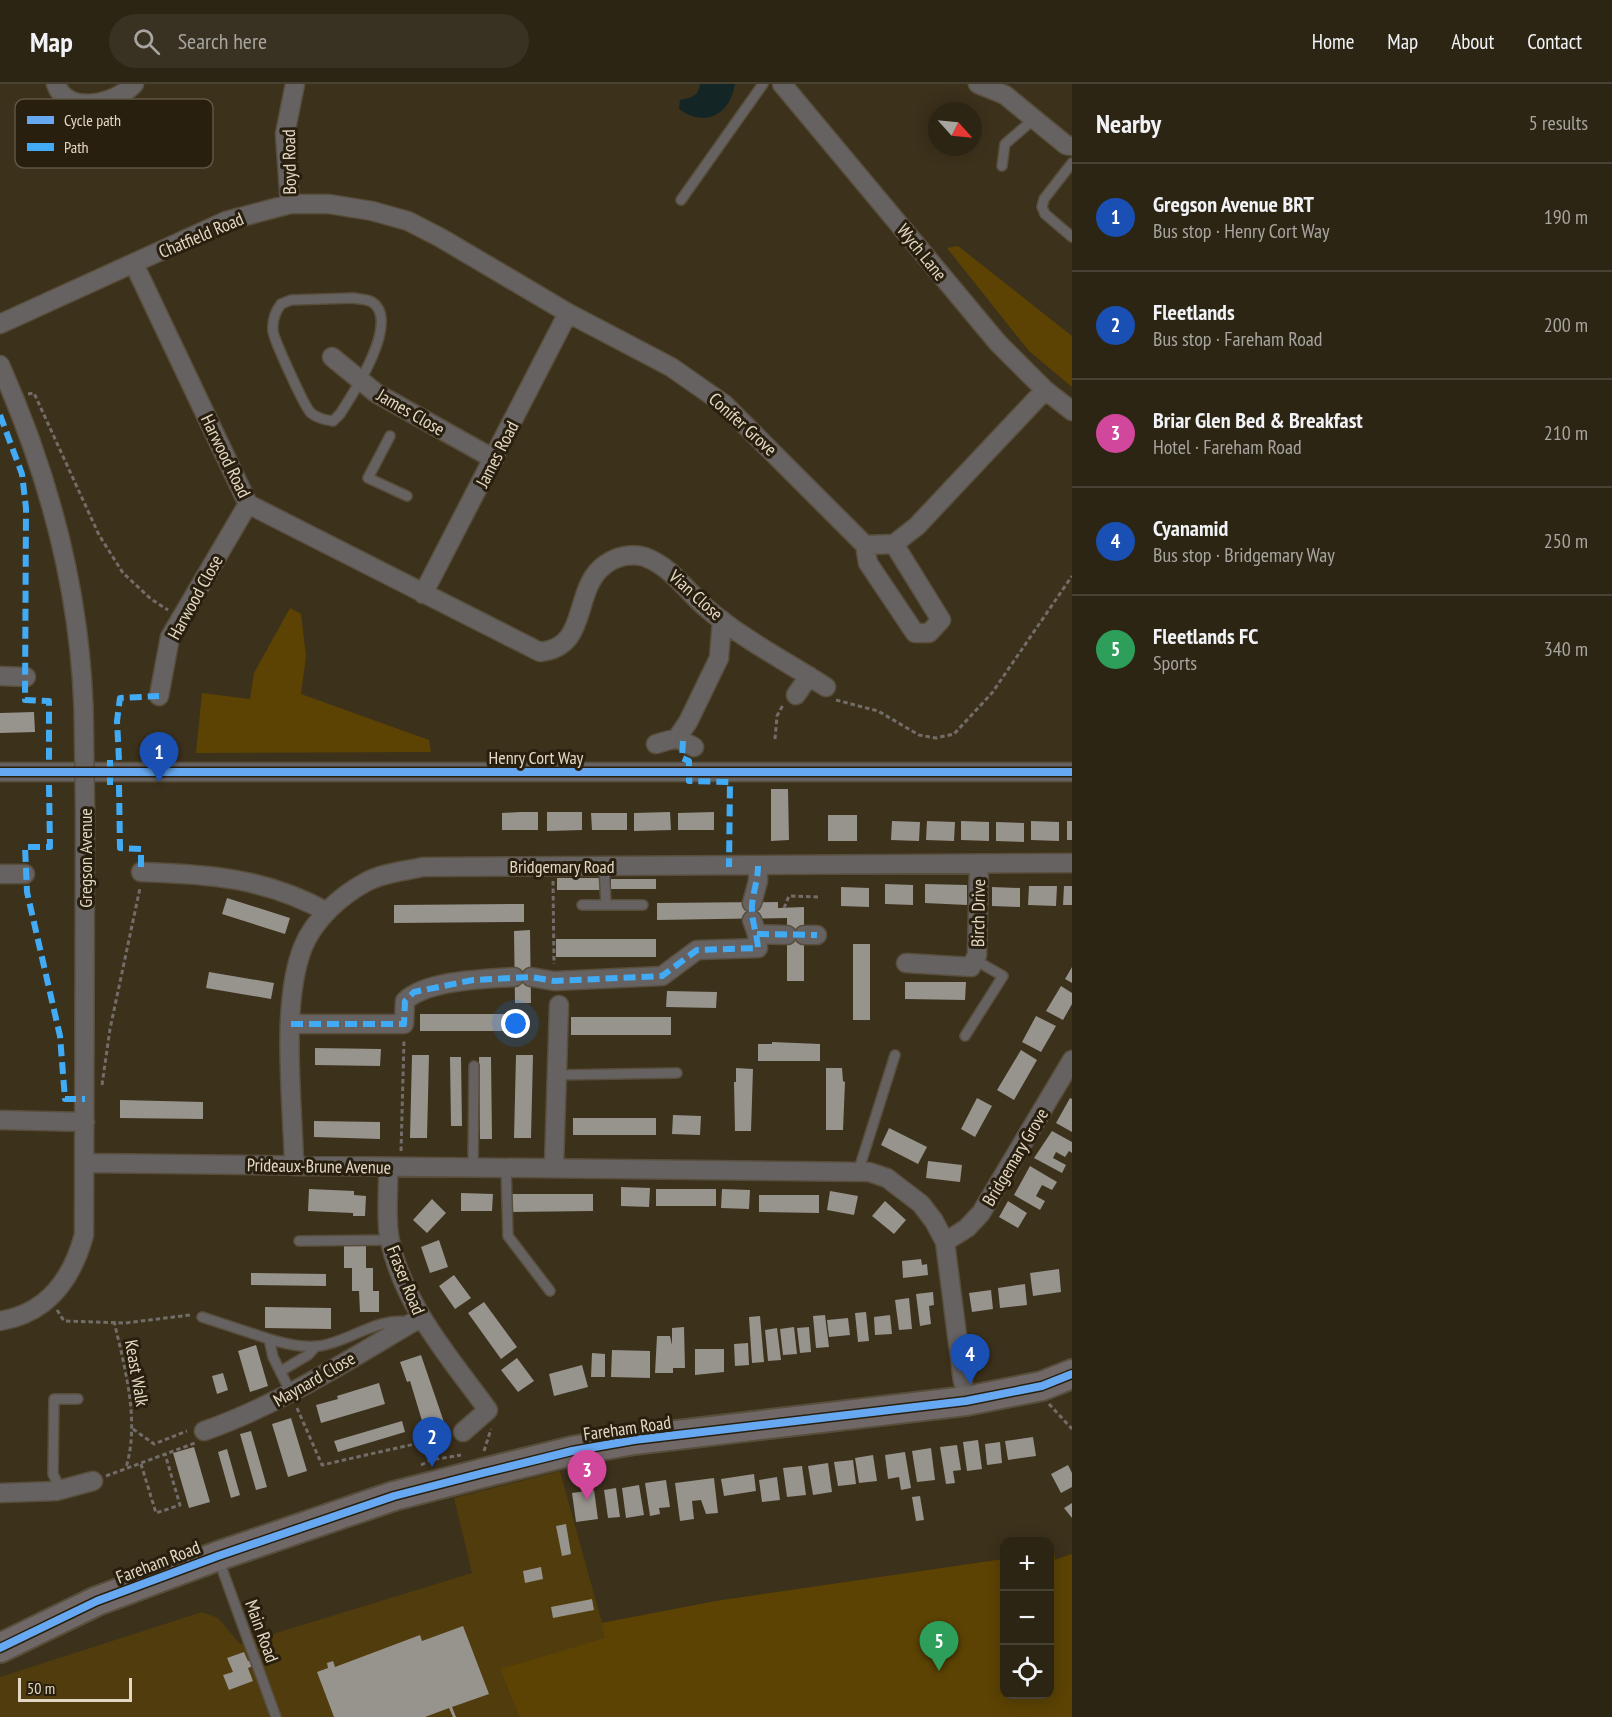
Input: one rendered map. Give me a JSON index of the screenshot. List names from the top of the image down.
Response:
{
  "streets": {
    "main road": ["Fareham Road"],
    "street": [
      "Boyd Road",
      "Chatfield Road",
      "Wych Lane",
      "James Close",
      "Conifer Grove",
      "James Road",
      "Harwood Road",
      "Vian Close",
      "Harwood Close",
      "Henry Cort Way",
      "Gregson Avenue",
      "Bridgemary Road",
      "Birch Drive",
      "Bridgemary Grove",
      "Prideaux-Brune Avenue",
      "Fraser Road",
      "Maynard Close"
    ],
    "lane": ["Main Road"],
    "path": ["Keast Walk"]
  },
  "crossings": [
    ["Boyd Road", "Chatfield Road"],
    ["Chatfield Road", "Conifer Grove"],
    ["Chatfield Road", "James Road"],
    ["Chatfield Road", "Harwood Road"],
    ["James Close", "James Road"],
    ["Conifer Grove", "James Road"],
    ["James Road", "Harwood Road"],
    ["James Road", "Vian Close"],
    ["Harwood Road", "Vian Close"],
    ["Harwood Road", "Harwood Close"],
    ["Gregson Avenue", "Prideaux-Brune Avenue"],
    ["Bridgemary Road", "Birch Drive"],
    ["Bridgemary Road", "Prideaux-Brune Avenue"],
    ["Bridgemary Grove", "Prideaux-Brune Avenue"],
    ["Prideaux-Brune Avenue", "Fraser Road"],
    ["Fraser Road", "Maynard Close"],
    ["Keast Walk", "Maynard Close"],
    ["Fareham Road", "Main Road"]
  ],
  "legend": ["Cycle path", "Path"],
  "scale_bar": "50 m",
  "north": "bottom right",
  "page": {
    "header": "Map",
    "search": "Search here",
    "nav": [
      "Home",
      "Map",
      "About",
      "Contact"
    ],
    "heading": ["Nearby", "5 results"],
    "list": [
      {
        "mark": "1",
        "name": "Gregson Avenue BRT",
        "note": "Bus stop · Henry Cort Way",
        "value": "190 m"
      },
      {
        "mark": "2",
        "name": "Fleetlands",
        "note": "Bus stop · Fareham Road",
        "value": "200 m"
      },
      {
        "mark": "3",
        "name": "Briar Glen Bed & Breakfast",
        "note": "Hotel · Fareham Road",
        "value": "210 m"
      },
      {
        "mark": "4",
        "name": "Cyanamid",
        "note": "Bus stop · Bridgemary Way",
        "value": "250 m"
      },
      {
        "mark": "5",
        "name": "Fleetlands FC",
        "note": "Sports",
        "value": "340 m"
      }
    ],
    "pins": [
      "1",
      "4",
      "2",
      "3",
      "5"
    ],
    "map_buttons": ["+", "−"],
    "scale": "50 m"
  }
}
